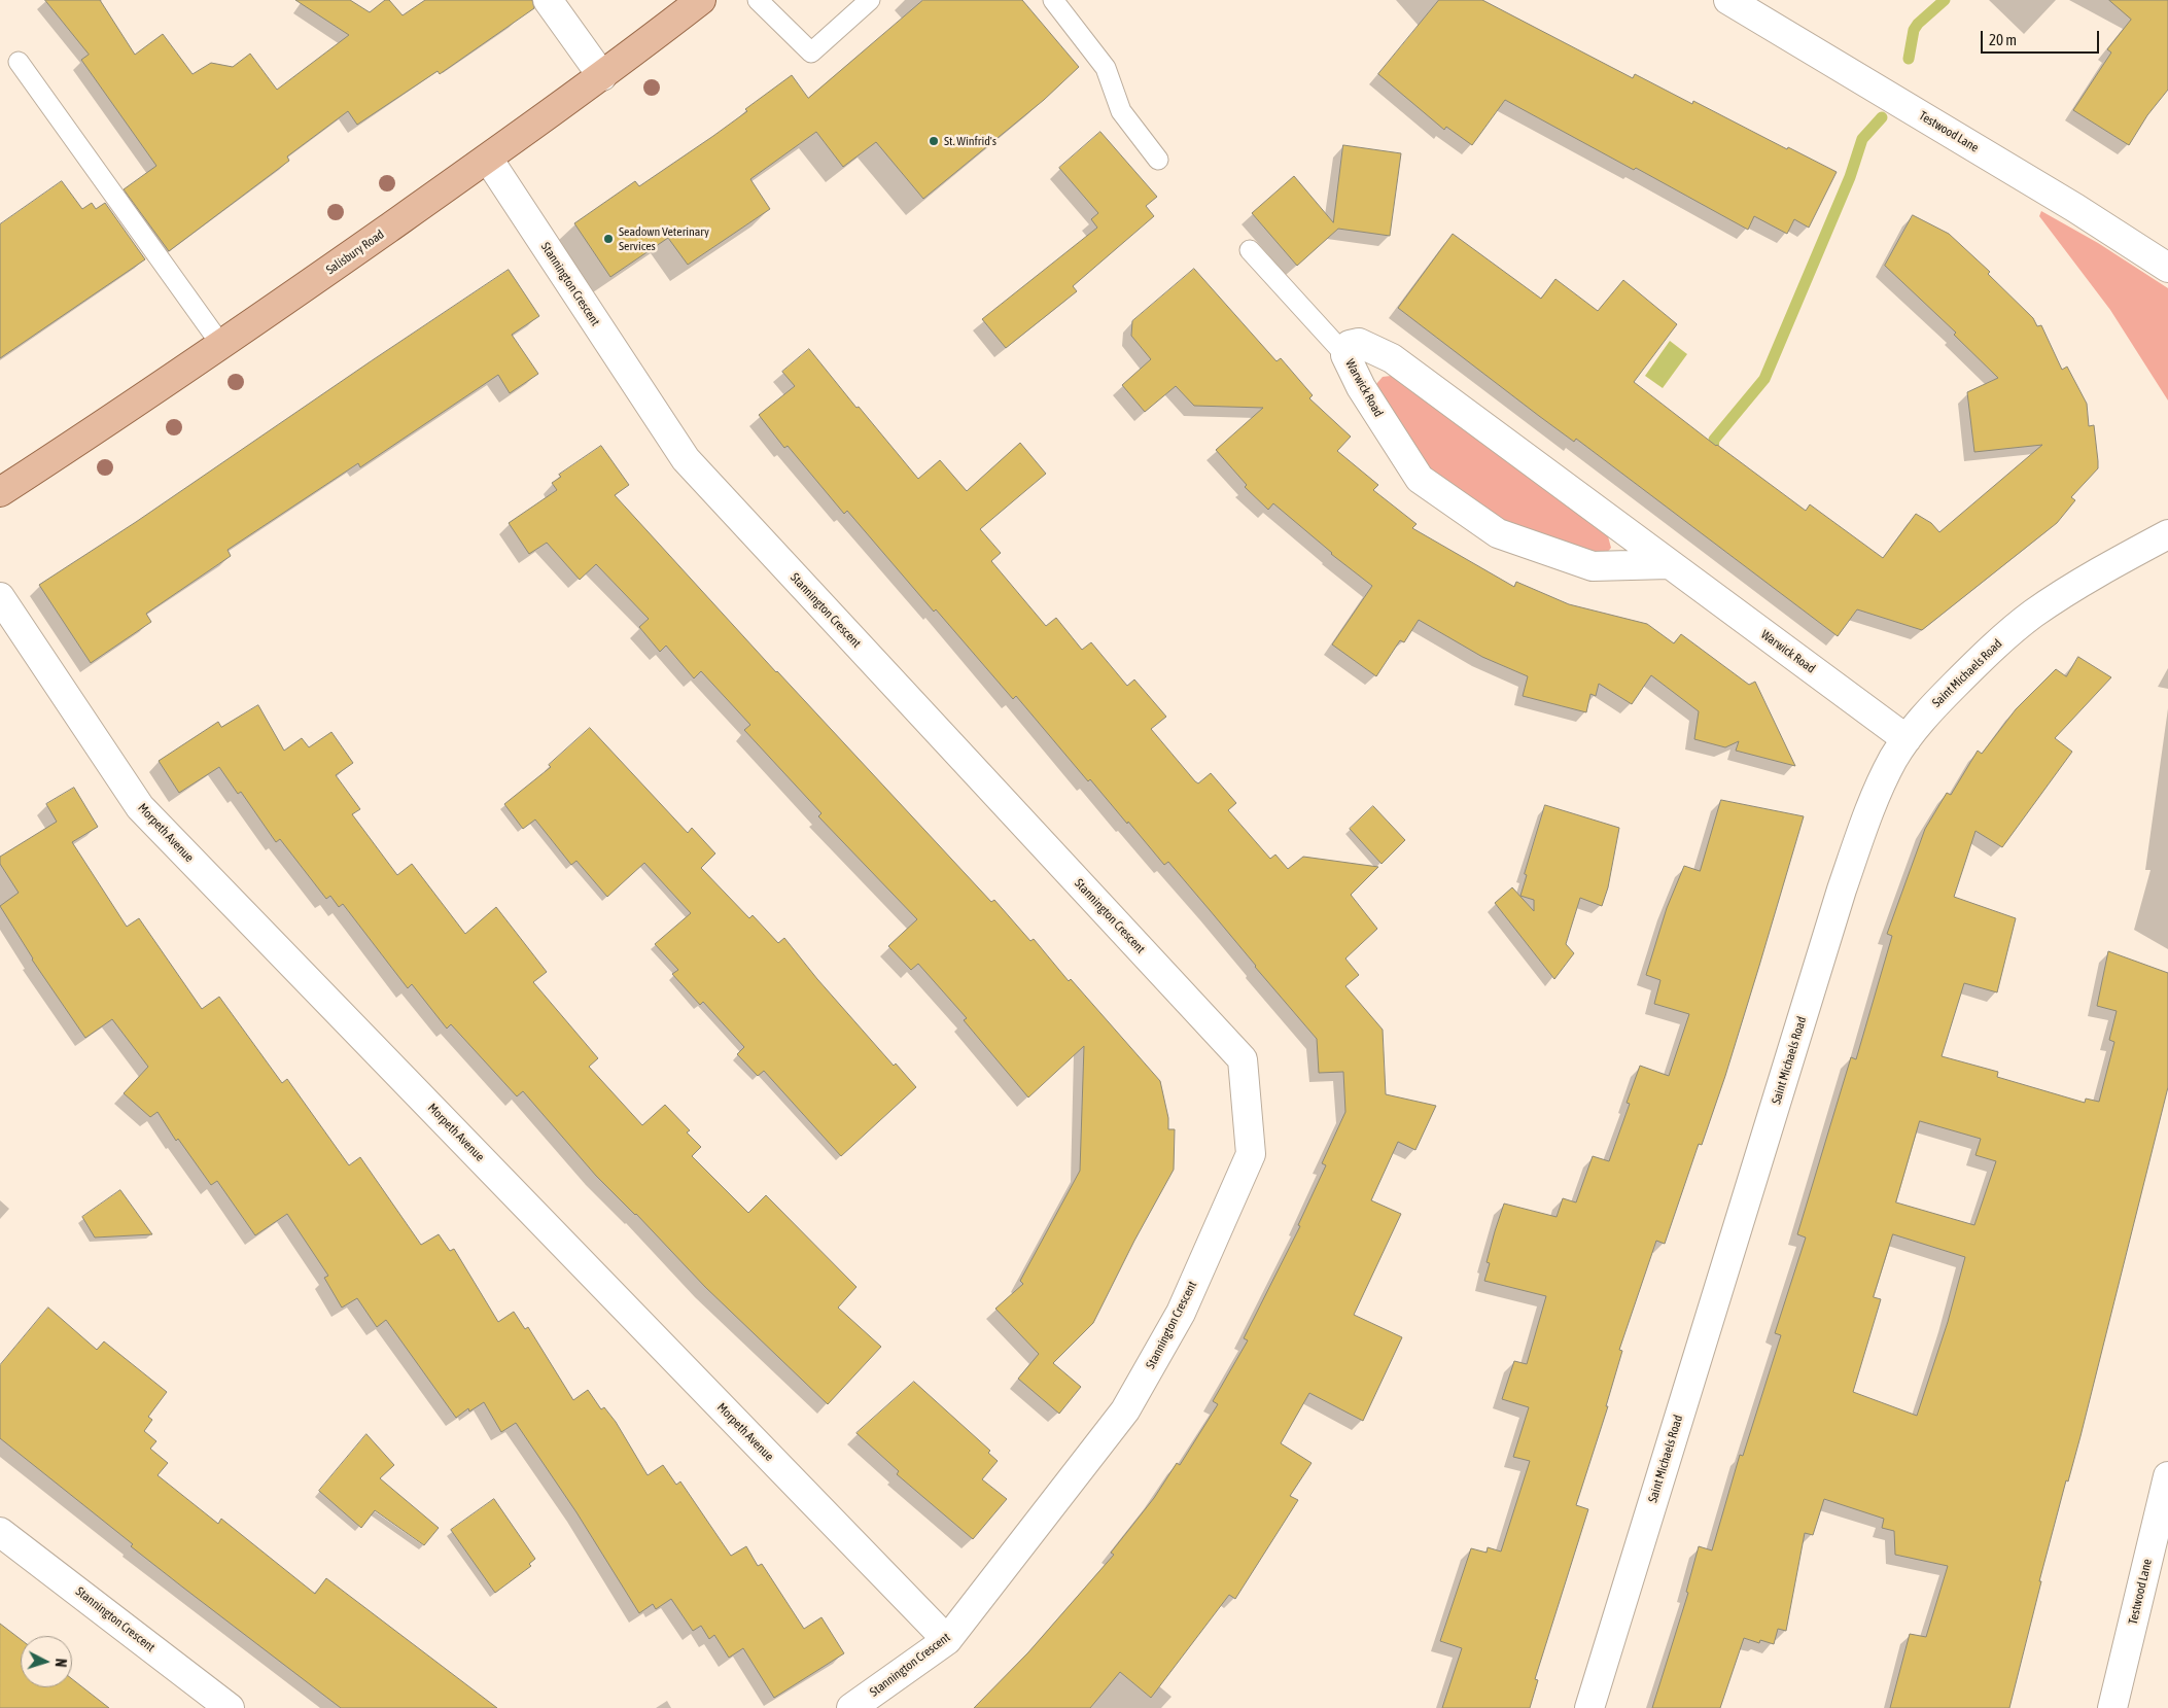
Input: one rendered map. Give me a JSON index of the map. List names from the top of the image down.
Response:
{
  "streets": {
    "main road": ["Salisbury Road"],
    "street": [
      "Testwood Lane",
      "Stannington Crescent",
      "Warwick Road",
      "Saint Michaels Road",
      "Morpeth Avenue"
    ]
  },
  "crossings": [
    ["Salisbury Road", "Stannington Crescent"],
    ["Stannington Crescent", "Morpeth Avenue"],
    ["Warwick Road", "Saint Michaels Road"]
  ],
  "places": ["St. Winfrid's", "Seadown Veterinary Services"],
  "scale_bar": "20 m",
  "north": "right"
}
